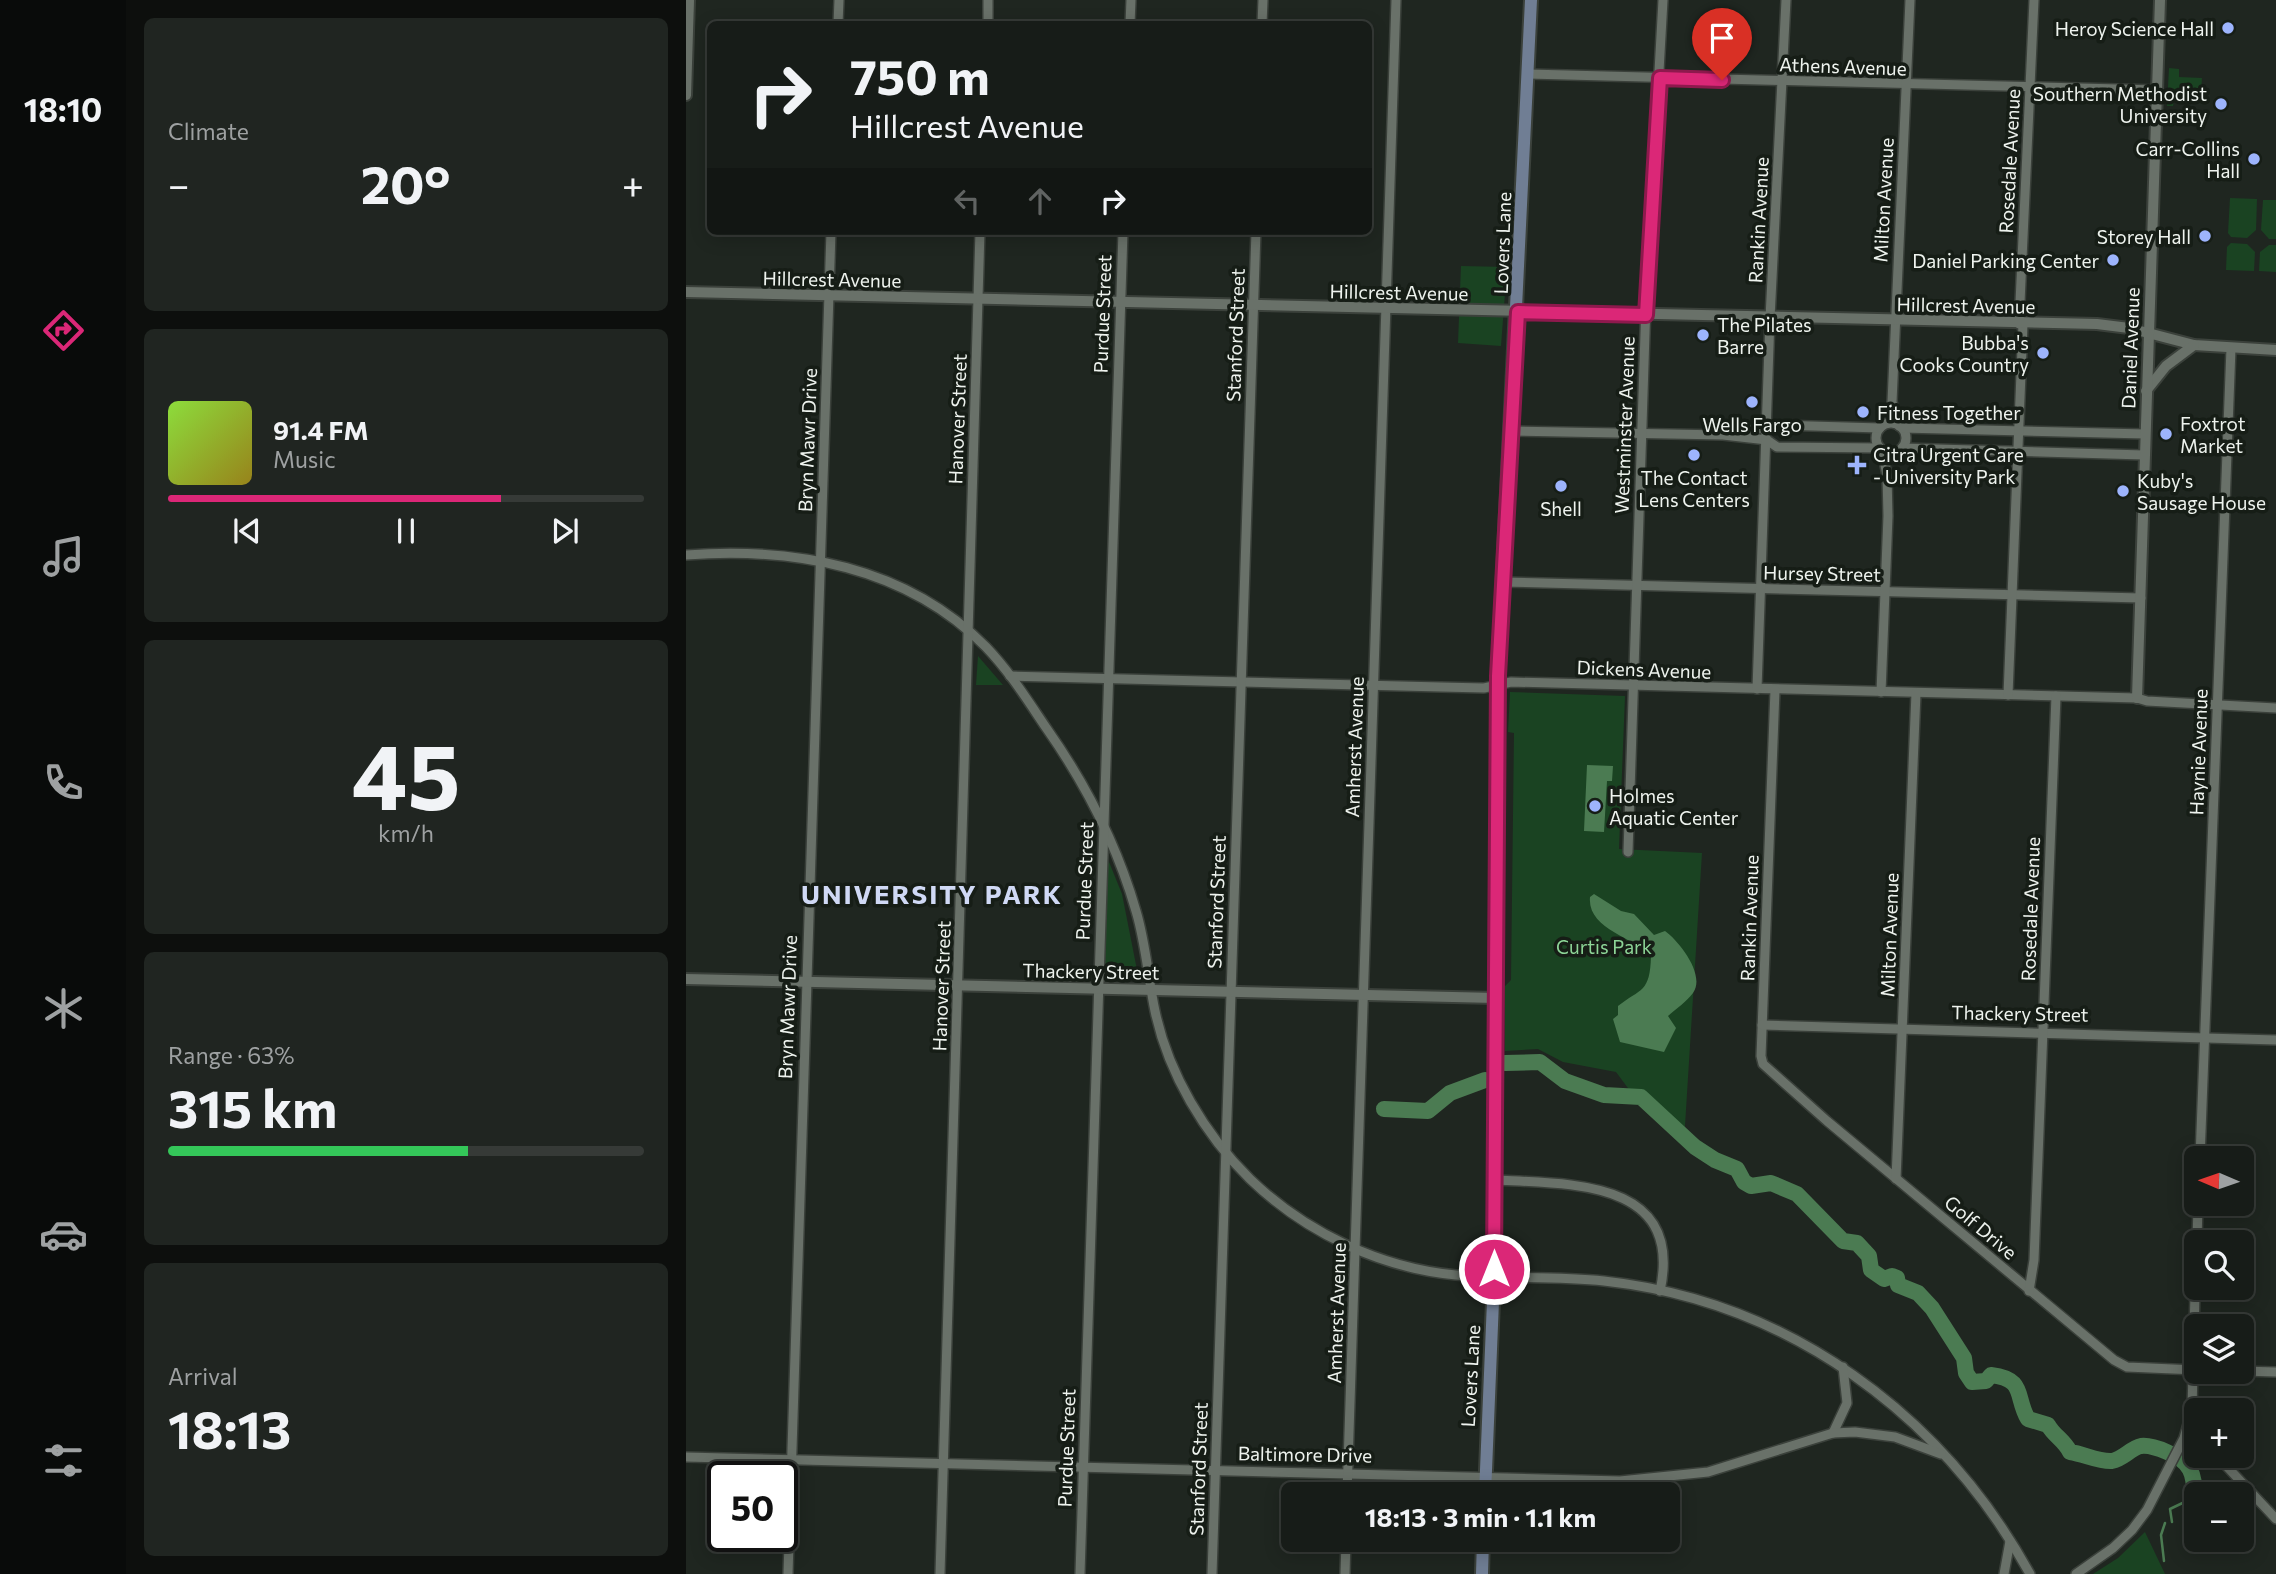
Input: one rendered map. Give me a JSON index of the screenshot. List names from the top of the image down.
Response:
{
  "streets": {
    "main road": ["Lovers Lane"],
    "street": [
      "Athens Avenue",
      "Rosedale Avenue",
      "Milton Avenue",
      "Rankin Avenue",
      "Hillcrest Avenue",
      "Purdue Street",
      "Stanford Street",
      "Daniel Avenue",
      "Hanover Street",
      "Westminster Avenue",
      "Bryn Mawr Drive",
      "Hursey Street",
      "Dickens Avenue",
      "Amherst Avenue",
      "Haynie Avenue",
      "Thackery Street",
      "Golf Drive",
      "Baltimore Drive"
    ]
  },
  "crossings": [
    ["Athens Avenue", "Rosedale Avenue"],
    ["Athens Avenue", "Milton Avenue"],
    ["Athens Avenue", "Rankin Avenue"],
    ["Athens Avenue", "Lovers Lane"],
    ["Athens Avenue", "Daniel Avenue"],
    ["Athens Avenue", "Westminster Avenue"],
    ["Rosedale Avenue", "Hillcrest Avenue"],
    ["Rosedale Avenue", "Hursey Street"],
    ["Rosedale Avenue", "Dickens Avenue"],
    ["Rosedale Avenue", "Thackery Street"],
    ["Rosedale Avenue", "Golf Drive"],
    ["Milton Avenue", "Hillcrest Avenue"],
    ["Milton Avenue", "Dickens Avenue"],
    ["Milton Avenue", "Thackery Street"],
    ["Milton Avenue", "Golf Drive"],
    ["Rankin Avenue", "Hillcrest Avenue"],
    ["Rankin Avenue", "Hursey Street"],
    ["Rankin Avenue", "Dickens Avenue"],
    ["Rankin Avenue", "Thackery Street"],
    ["Rankin Avenue", "Golf Drive"],
    ["Lovers Lane", "Hillcrest Avenue"],
    ["Lovers Lane", "Hursey Street"],
    ["Lovers Lane", "Dickens Avenue"],
    ["Lovers Lane", "Thackery Street"],
    ["Lovers Lane", "Baltimore Drive"],
    ["Hillcrest Avenue", "Purdue Street"],
    ["Hillcrest Avenue", "Stanford Street"],
    ["Hillcrest Avenue", "Daniel Avenue"],
    ["Hillcrest Avenue", "Hanover Street"],
    ["Hillcrest Avenue", "Westminster Avenue"],
    ["Hillcrest Avenue", "Bryn Mawr Drive"],
    ["Hillcrest Avenue", "Amherst Avenue"],
    ["Hillcrest Avenue", "Haynie Avenue"],
    ["Purdue Street", "Dickens Avenue"],
    ["Purdue Street", "Thackery Street"],
    ["Purdue Street", "Baltimore Drive"],
    ["Stanford Street", "Dickens Avenue"],
    ["Stanford Street", "Thackery Street"],
    ["Stanford Street", "Baltimore Drive"],
    ["Daniel Avenue", "Hursey Street"],
    ["Daniel Avenue", "Dickens Avenue"],
    ["Hanover Street", "Thackery Street"],
    ["Hanover Street", "Baltimore Drive"],
    ["Westminster Avenue", "Hursey Street"],
    ["Westminster Avenue", "Dickens Avenue"],
    ["Bryn Mawr Drive", "Thackery Street"],
    ["Bryn Mawr Drive", "Baltimore Drive"],
    ["Dickens Avenue", "Amherst Avenue"],
    ["Dickens Avenue", "Haynie Avenue"],
    ["Amherst Avenue", "Thackery Street"],
    ["Amherst Avenue", "Baltimore Drive"],
    ["Haynie Avenue", "Thackery Street"]
  ],
  "districts": ["UNIVERSITY PARK"],
  "parks": ["Curtis Park"],
  "places": {
    "other": [
      "Heroy Science Hall",
      "Southern Methodist University",
      "Carr-Collins Hall",
      "Storey Hall",
      "Daniel Parking Center",
      "The Pilates Barre",
      "Bubba's Cooks Country",
      "Wells Fargo",
      "Fitness Together",
      "Foxtrot Market",
      "The Contact Lens Centers",
      "Shell",
      "Kuby's Sausage House",
      "Holmes Aquatic Center"
    ],
    "health": ["Citra Urgent Care - University Park"]
  },
  "north": "left",
  "page": {
    "tabs": "18:10",
    "tile": [
      "Climate",
      ["45", "km/h"],
      ["Range · 63%", "315 km"],
      ["Arrival", "18:13"]
    ],
    "turn": ["750 m", "Hillcrest Avenue"],
    "heat": ["−", "20°", "+"],
    "song": ["91.4 FM", "Music"],
    "map_buttons": ["+", "−"],
    "limit": "50",
    "trip": "18:13 · 3 min · 1.1 km"
  }
}
